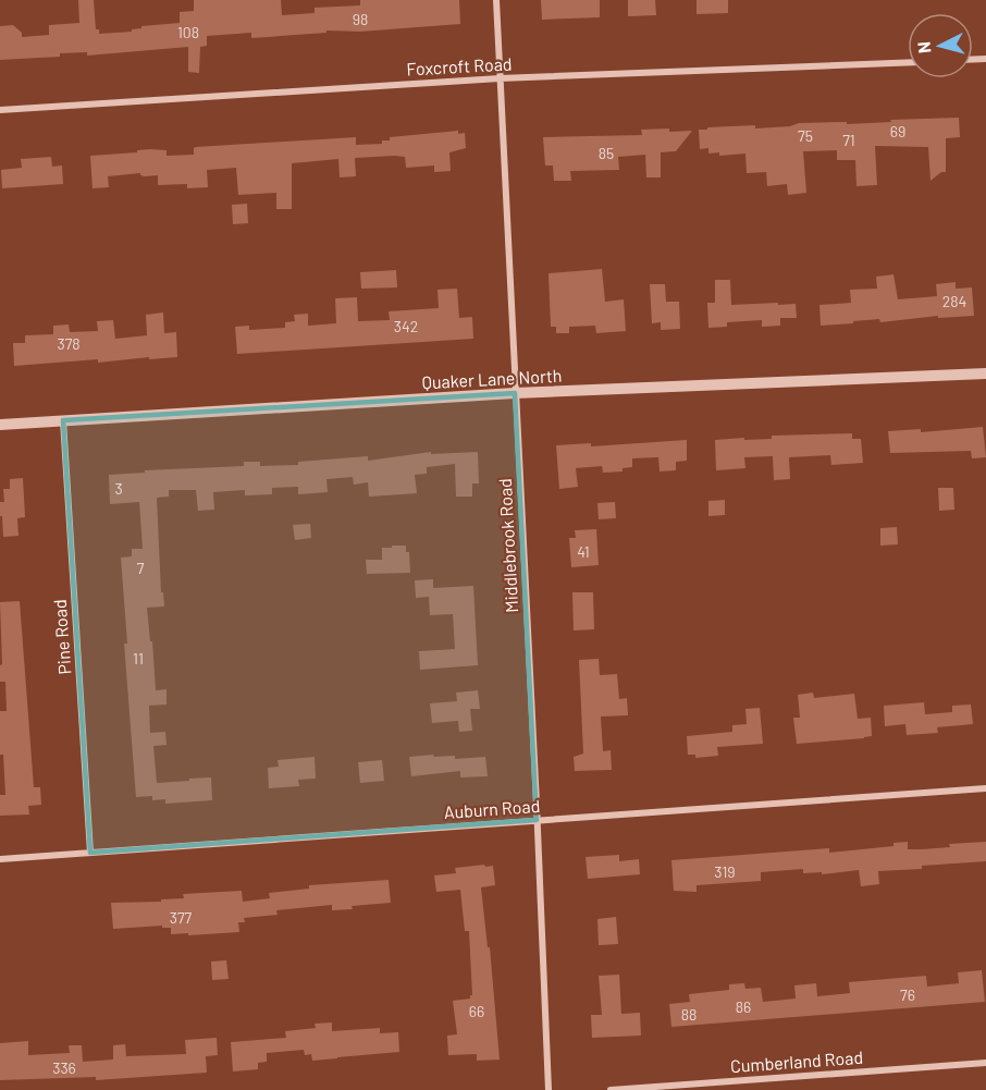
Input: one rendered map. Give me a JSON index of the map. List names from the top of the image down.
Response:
{
  "streets": {
    "street": [
      "Foxcroft Road",
      "Quaker Lane North",
      "Middlebrook Road",
      "Pine Road",
      "Auburn Road",
      "Cumberland Road"
    ]
  },
  "crossings": [
    ["Foxcroft Road", "Middlebrook Road"],
    ["Quaker Lane North", "Middlebrook Road"],
    ["Quaker Lane North", "Pine Road"],
    ["Middlebrook Road", "Auburn Road"],
    ["Pine Road", "Auburn Road"]
  ],
  "house_numbers": [
    "98",
    "108",
    "69",
    "75",
    "71",
    "85",
    "284",
    "342",
    "378",
    "3",
    "41",
    "7",
    "11",
    "319",
    "377",
    "76",
    "86",
    "66",
    "88",
    "336"
  ],
  "north": "left"
}
